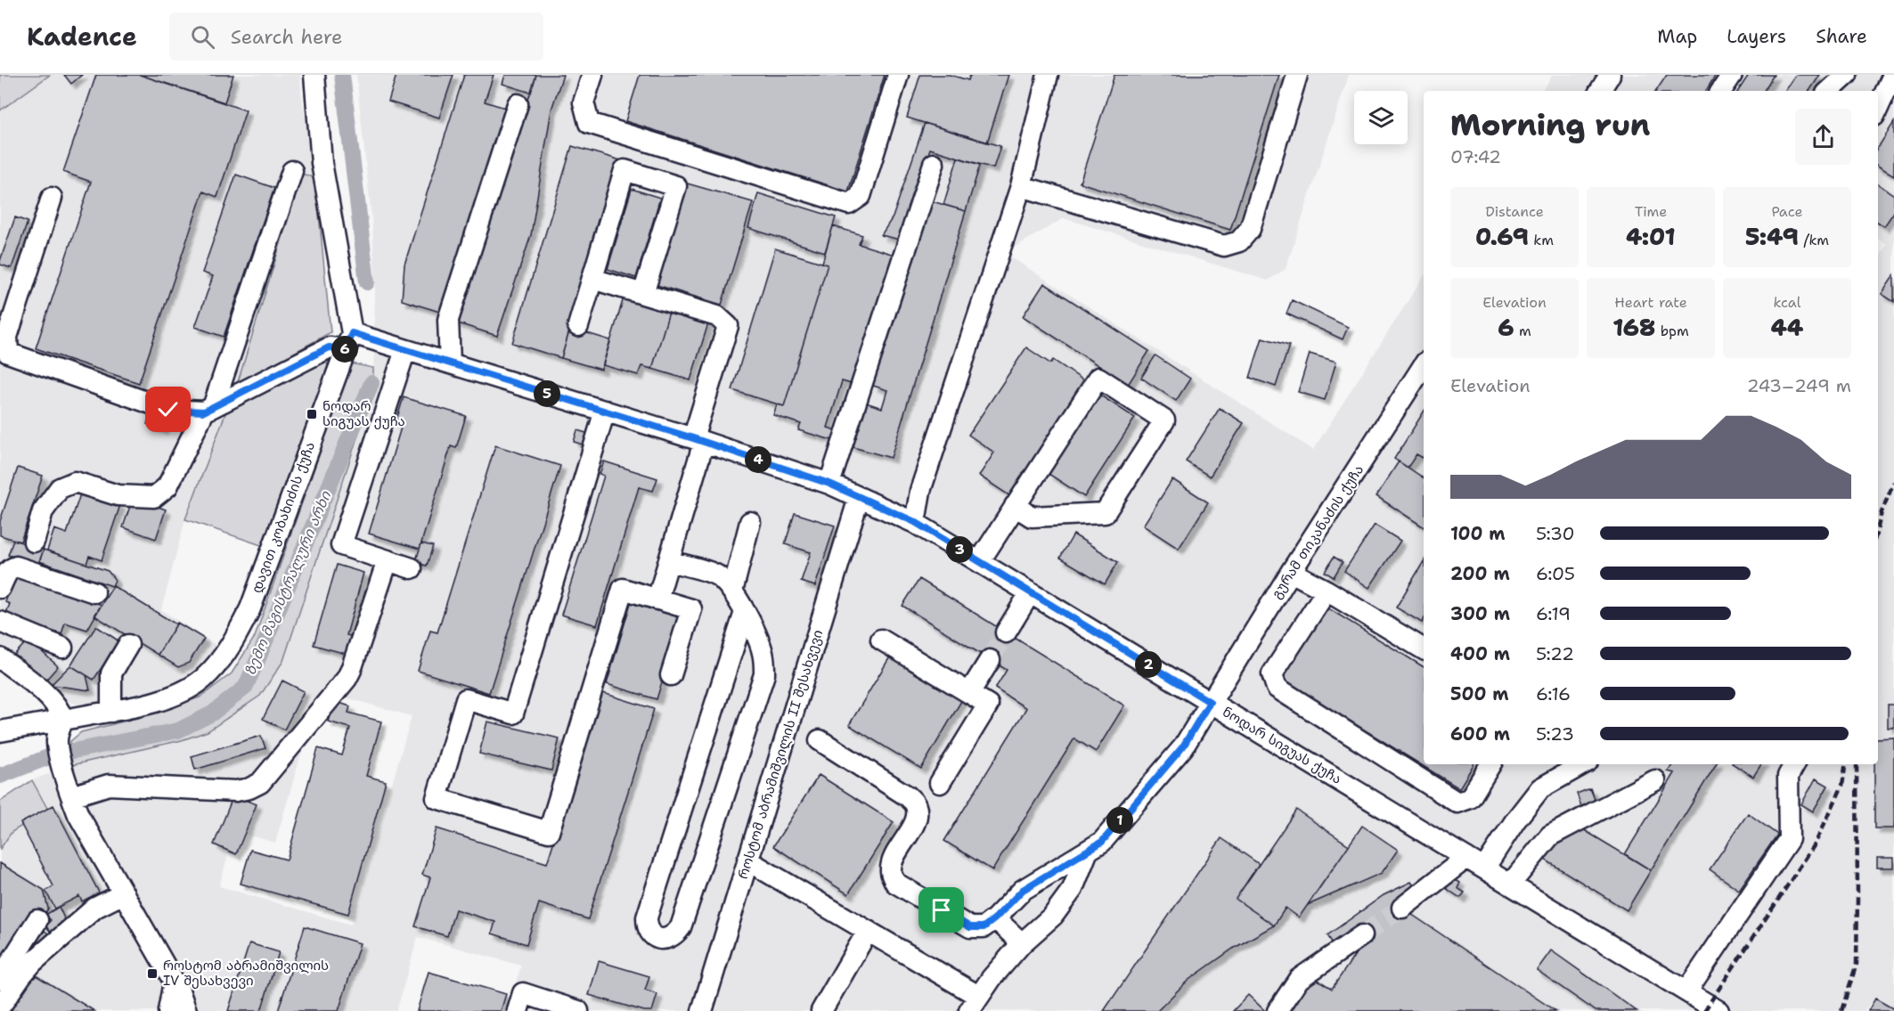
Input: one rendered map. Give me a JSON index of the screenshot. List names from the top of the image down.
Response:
{
  "streets": {
    "street": [
      "დავით კობახიძის ქუჩა",
      "გურამ თიკანაძის ქუჩა",
      "ნოდარ სიგუას ქუჩა",
      "როსტომ აბრამიშვილის II შესახვევი"
    ]
  },
  "crossings": [
    ["დავით კობახიძის ქუჩა", "ნოდარ სიგუას ქუჩა"],
    ["გურამ თიკანაძის ქუჩა", "ნოდარ სიგუას ქუჩა"],
    ["ნოდარ სიგუას ქუჩა", "როსტომ აბრამიშვილის II შესახვევი"]
  ],
  "water": ["ზემო მაგისტრალური არხი"],
  "places": {
    "transit": ["ნოდარ სიგუას ქუჩა", "როსტომ აბრამიშვილის IV შესახვევი"]
  },
  "page": {
    "header": "Kadence",
    "search": "Search here",
    "nav": ["Map", "Layers", "Share"],
    "heading": ["Morning run", "07:42"],
    "stats": [
      ["Distance", "0.69 km"],
      ["Time", "4:01"],
      ["Pace", "5:49 /km"],
      ["Elevation", "6 m"],
      ["Heart rate", "168 bpm"],
      ["kcal", "44"]
    ],
    "pins": [
      "6",
      "5",
      "4",
      "3",
      "2",
      "1"
    ],
    "chart": ["Elevation", "243–249 m"],
    "list": [
      {
        "name": "100 m",
        "note": "5:30"
      },
      {
        "name": "200 m",
        "note": "6:05"
      },
      {
        "name": "300 m",
        "note": "6:19"
      },
      {
        "name": "400 m",
        "note": "5:22"
      },
      {
        "name": "500 m",
        "note": "6:16"
      },
      {
        "name": "600 m",
        "note": "5:23"
      }
    ]
  }
}
